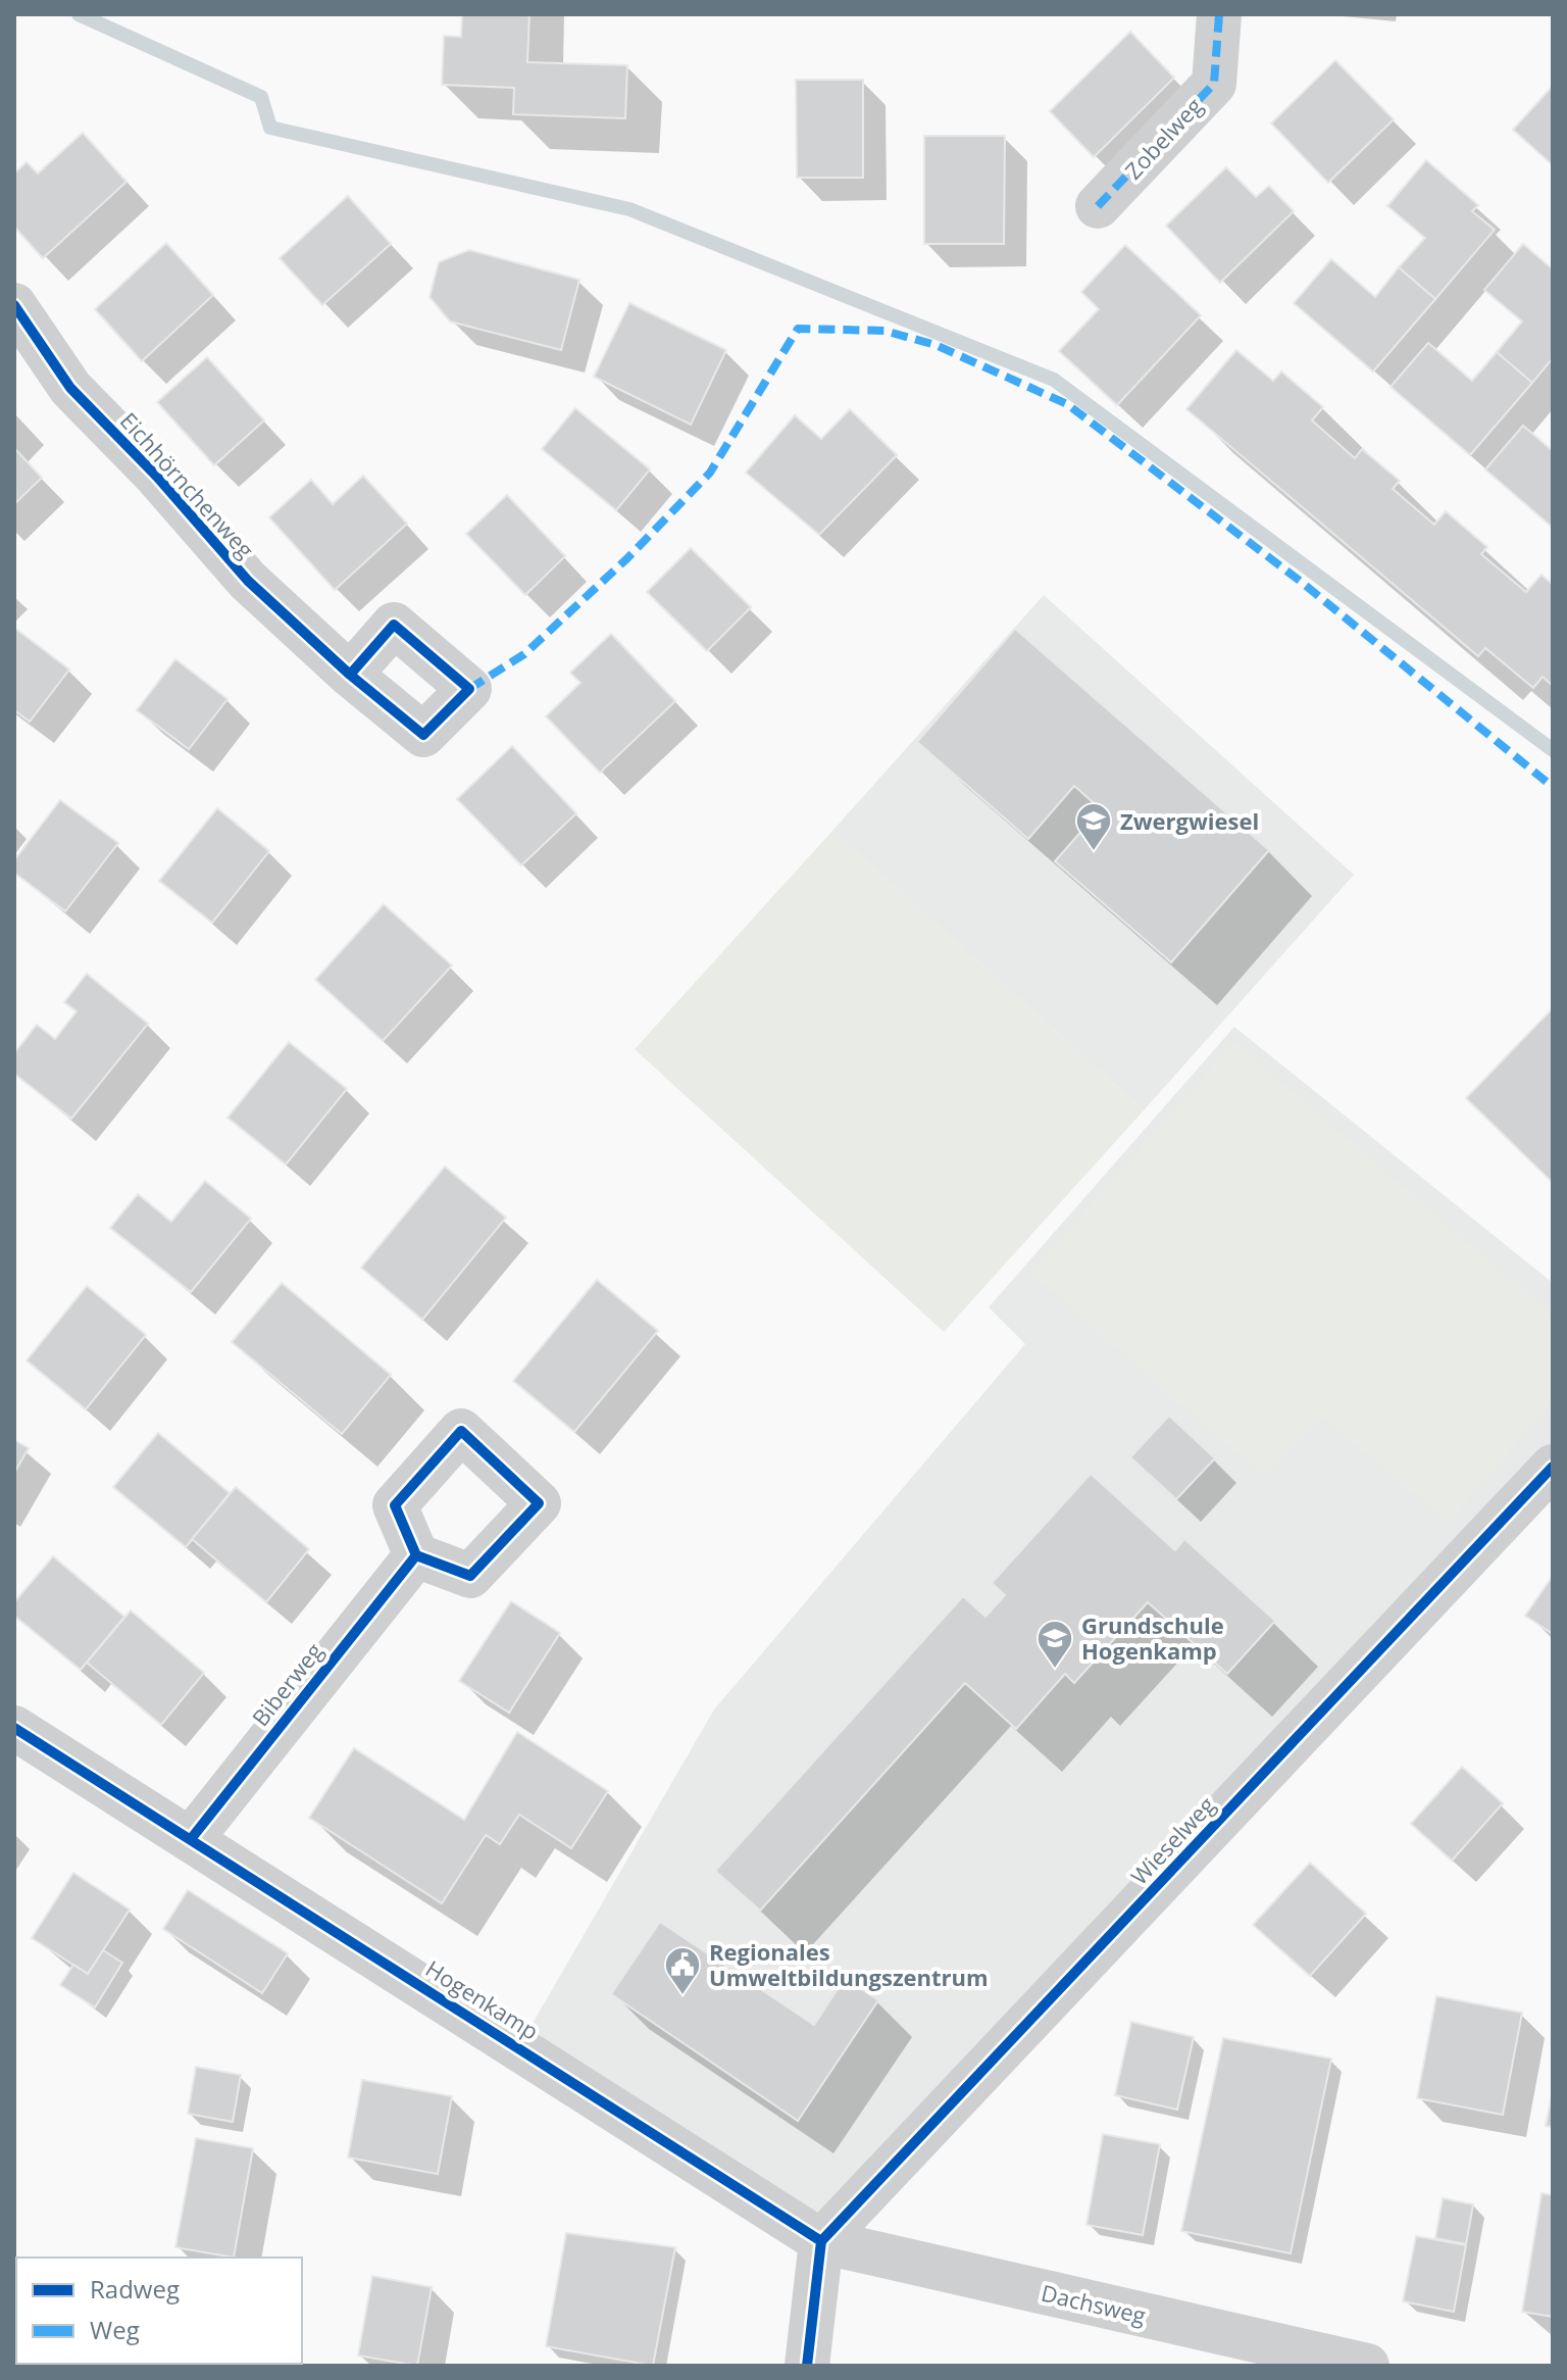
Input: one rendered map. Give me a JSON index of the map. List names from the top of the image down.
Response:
{
  "streets": {
    "street": [
      "Zobelweg",
      "Eichhörnchenweg",
      "Biberweg",
      "Wieselweg",
      "Hogenkamp",
      "Dachsweg"
    ]
  },
  "crossings": [
    ["Biberweg", "Hogenkamp"],
    ["Wieselweg", "Hogenkamp"],
    ["Wieselweg", "Dachsweg"],
    ["Hogenkamp", "Dachsweg"]
  ],
  "places": {
    "school or university": ["Zwergwiesel", "Grundschule Hogenkamp"],
    "public building": ["Regionales Umweltbildungszentrum"]
  },
  "legend": ["Radweg", "Weg"]
}
